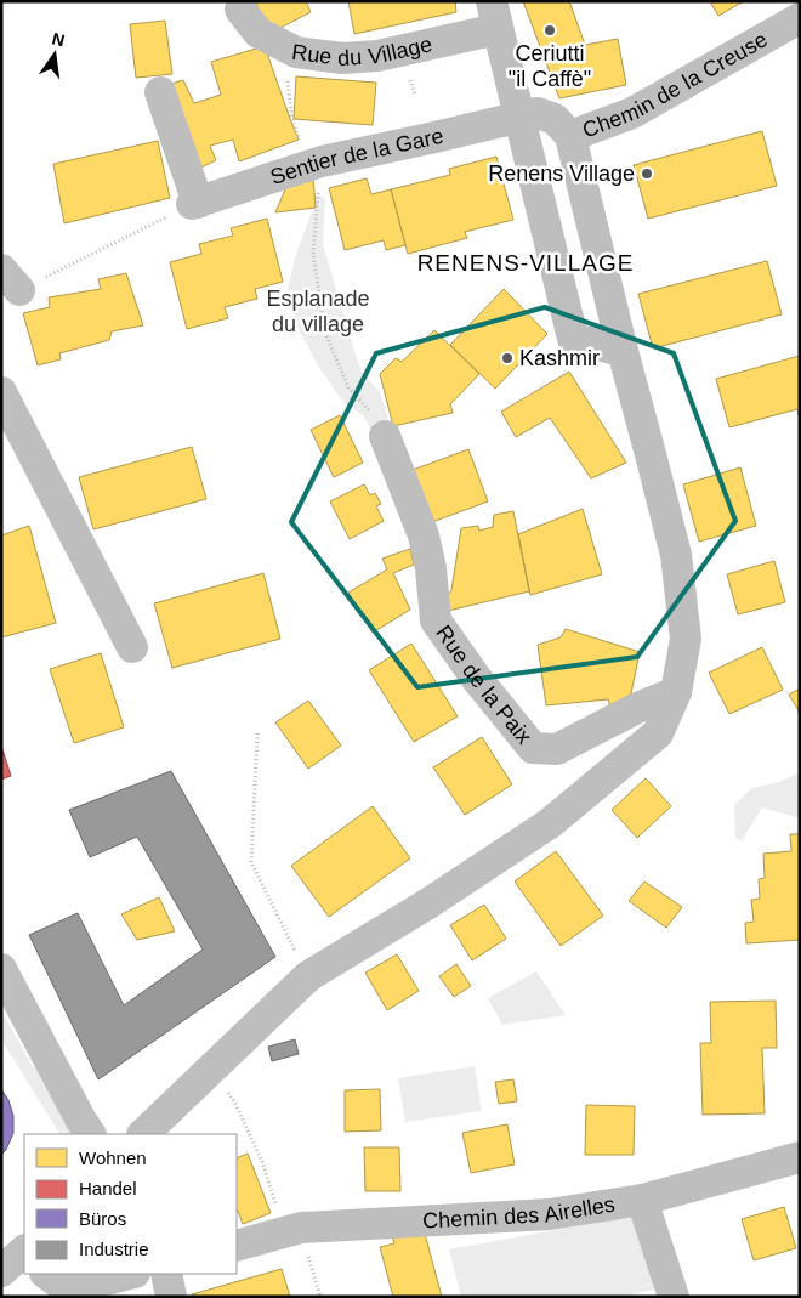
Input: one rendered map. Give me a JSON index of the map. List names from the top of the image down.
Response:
{
  "streets": {
    "street": [
      "Rue du Village",
      "Chemin de la Creuse",
      "Sentier de la Gare",
      "Rue de la Paix",
      "Chemin des Airelles"
    ]
  },
  "crossings": [
    ["Rue du Village", "Chemin de la Creuse"],
    ["Rue du Village", "Sentier de la Gare"],
    ["Chemin de la Creuse", "Sentier de la Gare"]
  ],
  "districts": ["RENENS-VILLAGE"],
  "parks": ["Esplanade du village"],
  "places": ["Ceriutti \"il Caffè\"", "Renens Village", "Kashmir"],
  "legend": [
    "Wohnen",
    "Handel",
    "Büros",
    "Industrie"
  ],
  "north": "top"
}
